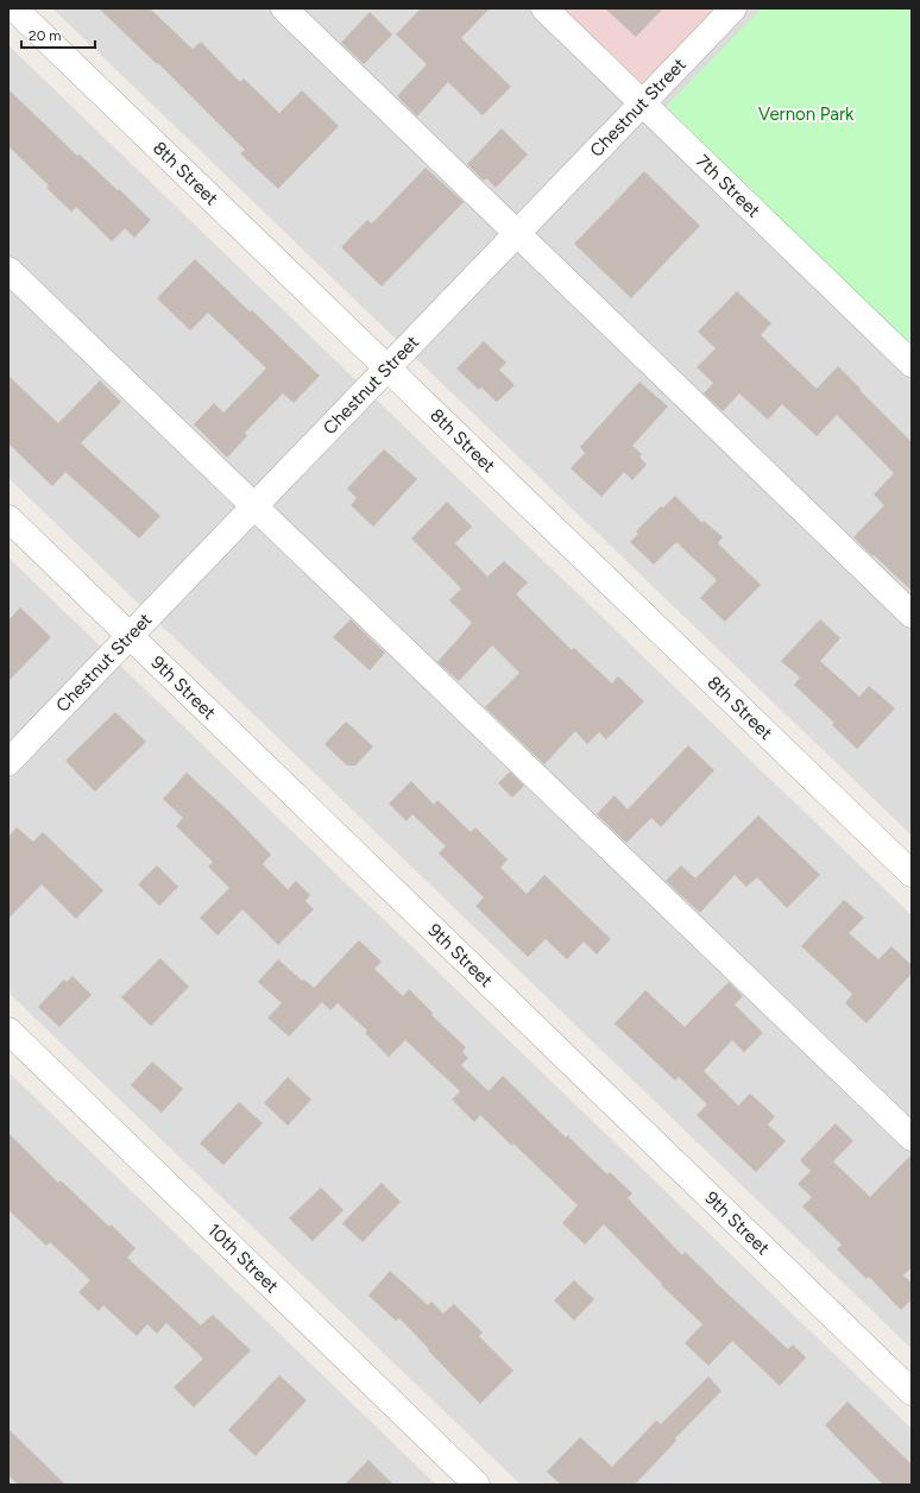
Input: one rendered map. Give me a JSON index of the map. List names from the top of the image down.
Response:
{
  "streets": {
    "street": [
      "Chestnut Street",
      "8th Street",
      "7th Street",
      "9th Street",
      "10th Street"
    ]
  },
  "crossings": [
    ["Chestnut Street", "8th Street"],
    ["Chestnut Street", "7th Street"],
    ["Chestnut Street", "9th Street"]
  ],
  "parks": ["Vernon Park"],
  "scale_bar": "20 m"
}
